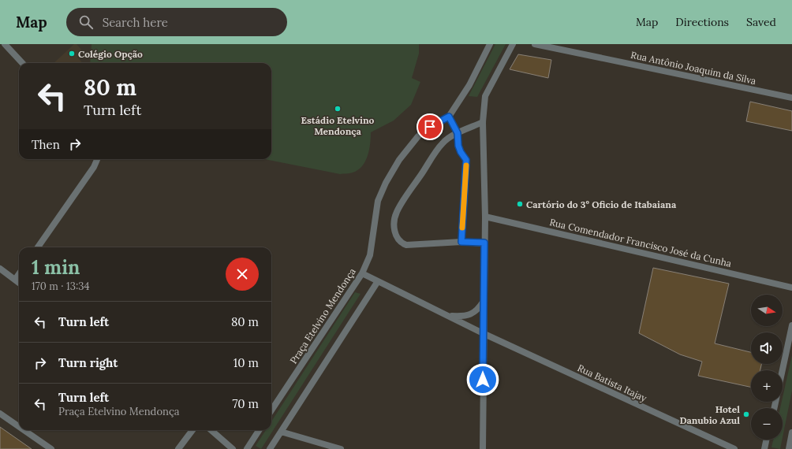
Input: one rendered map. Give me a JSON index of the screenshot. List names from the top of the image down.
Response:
{
  "streets": {
    "street": [
      "Rua Antônio Joaquim da Silva",
      "Rua Comendador Francisco José da Cunha",
      "Praça Etelvino Mendonça",
      "Rua Batista Itajay"
    ]
  },
  "places": [
    "Colégio Opção",
    "Estádio Etelvino Mendonça",
    "Cartório do 3º Oficio de Itabaiana",
    "Hotel Danubio Azul"
  ],
  "north": "right",
  "page": {
    "header": "Map",
    "search": "Search here",
    "nav": ["Map", "Directions", "Saved"],
    "turn": ["80 m", "Turn left"],
    "then": "Then",
    "heading": ["1 min", "170 m · 13:34"],
    "map_buttons": ["+", "−"],
    "list": [
      {
        "name": "Turn left",
        "value": "80 m"
      },
      {
        "name": "Turn right",
        "value": "10 m"
      },
      {
        "name": "Turn left",
        "note": "Praça Etelvino Mendonça",
        "value": "70 m"
      }
    ]
  }
}
